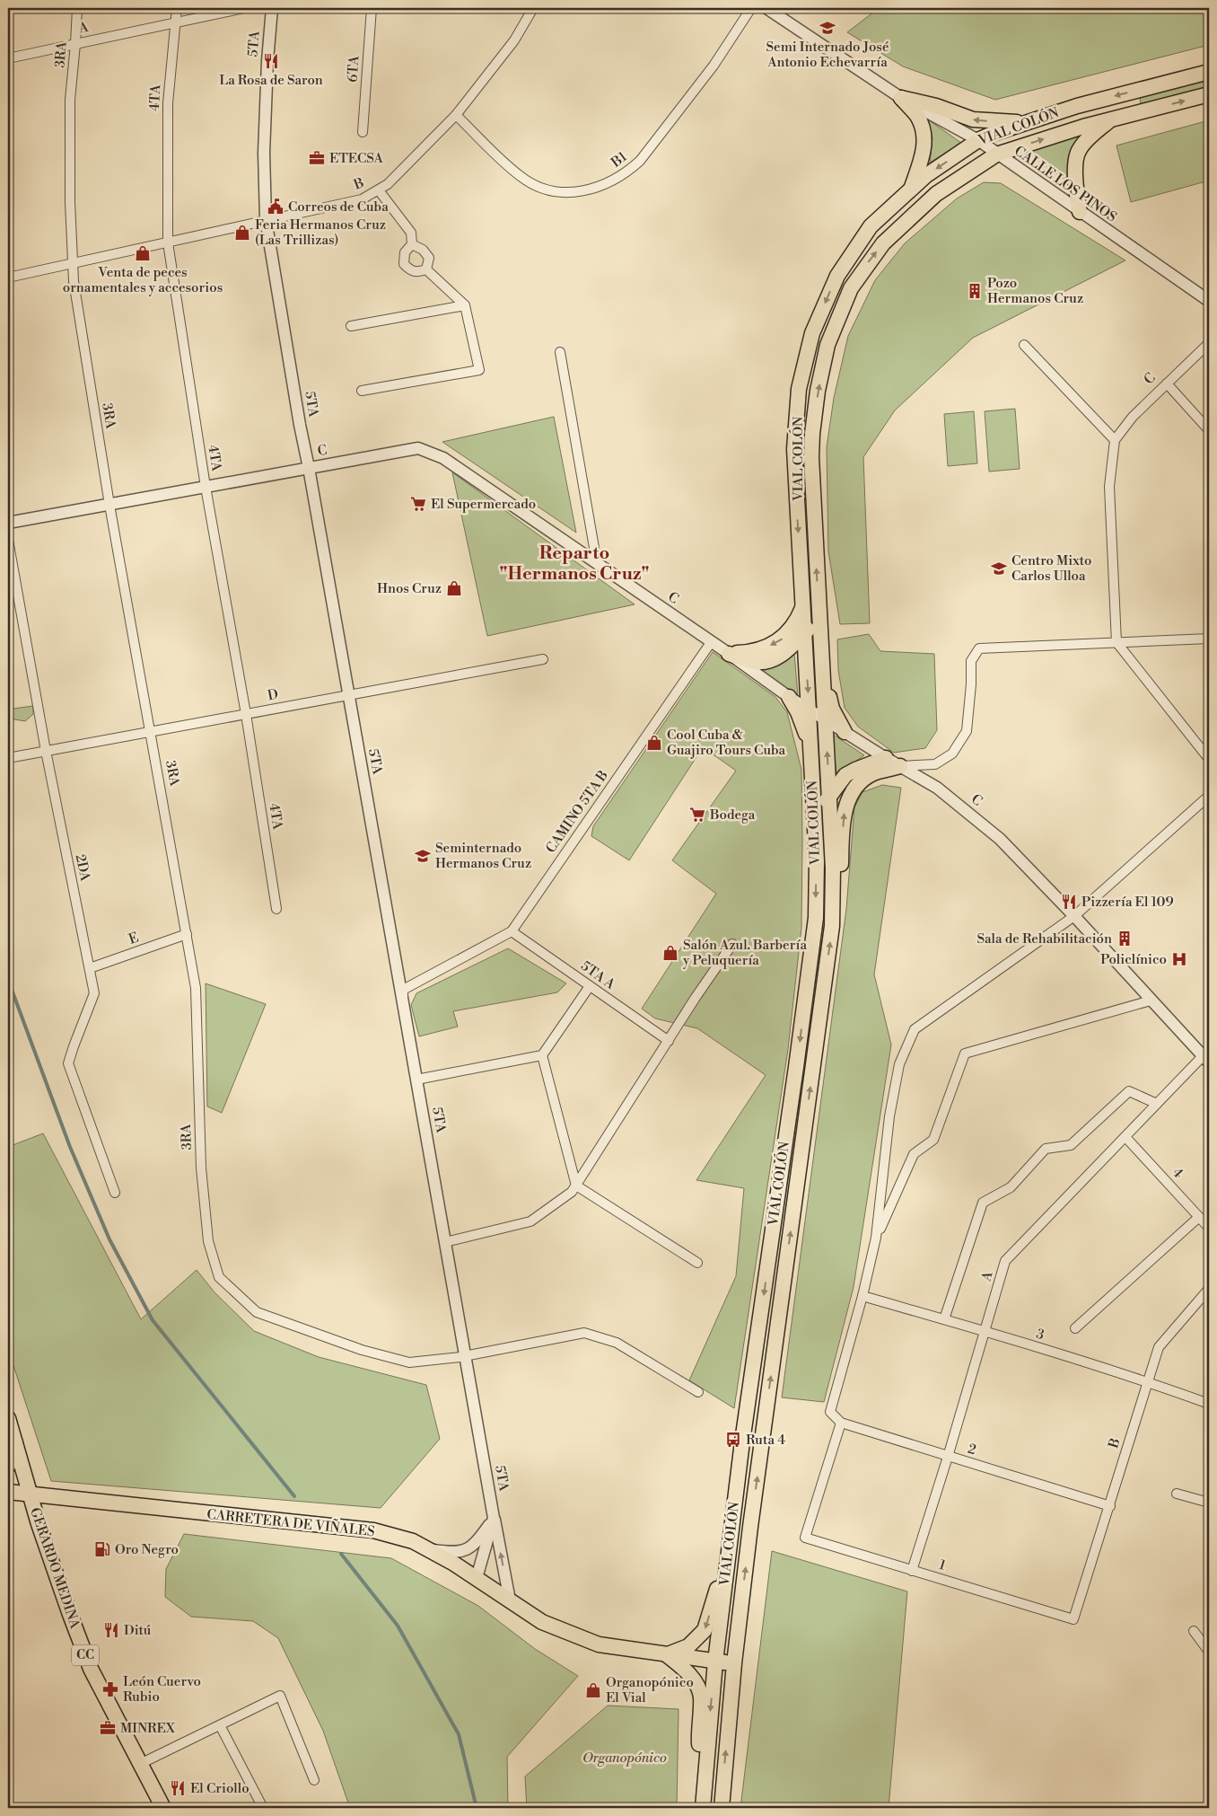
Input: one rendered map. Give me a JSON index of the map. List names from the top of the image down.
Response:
{
  "streets": {
    "main road": [
      "VIAL COLÓN",
      "CARRETERA DE VIÑALES",
      "GERARDO MEDINA",
      "CC"
    ],
    "street": [
      "A",
      "5TA",
      "3RA",
      "6TA",
      "4TA",
      "B1",
      "B",
      "CALLE LOS PINOS",
      "C",
      "D",
      "CAMINO 5TA B",
      "2DA",
      "E",
      "5TA A",
      "4",
      "3",
      "2",
      "1"
    ]
  },
  "crossings": [
    ["A", "3RA"],
    ["A", "4TA"],
    ["A", "C"],
    ["A", "4"],
    ["A", "3"],
    ["A", "2"],
    ["A", "1"],
    ["5TA", "3RA"],
    ["5TA", "B"],
    ["5TA", "C"],
    ["5TA", "D"],
    ["5TA", "CAMINO 5TA B"],
    ["5TA", "CARRETERA DE VIÑALES"],
    ["3RA", "B"],
    ["3RA", "C"],
    ["3RA", "D"],
    ["3RA", "E"],
    ["4TA", "B"],
    ["4TA", "C"],
    ["4TA", "D"],
    ["VIAL COLÓN", "CALLE LOS PINOS"],
    ["VIAL COLÓN", "C"],
    ["VIAL COLÓN", "CARRETERA DE VIÑALES"],
    ["B1", "B"],
    ["B", "3"],
    ["B", "2"],
    ["B", "1"],
    ["C", "CAMINO 5TA B"],
    ["D", "2DA"],
    ["CAMINO 5TA B", "5TA A"],
    ["2DA", "E"],
    ["3", "2"],
    ["2", "1"],
    ["CARRETERA DE VIÑALES", "GERARDO MEDINA"]
  ],
  "districts": ["Reparto \"Hermanos Cruz\""],
  "parks": ["Organopónico"],
  "places": {
    "school or university": ["Semi Internado José Antonio Echevarría", "Centro Mixto Carlos Ulloa", "Seminternado Hermanos Cruz"],
    "restaurant": [
      "La Rosa de Saron",
      "Pizzería El 109",
      "Ditú",
      "El Criollo"
    ],
    "office": ["ETECSA", "MINREX"],
    "public building": ["Correos de Cuba"],
    "shop": [
      "Feria Hermanos Cruz (Las Trillizas)",
      "Venta de peces ornamentales y accesorios",
      "Hnos Cruz",
      "Cool Cuba & Guajiro Tours Cuba",
      "Salón Azul. Barbería y Peluquería",
      "Organopónico El Vial"
    ],
    "building": ["Pozo Hermanos Cruz", "Sala de Rehabilitación"],
    "supermarket": ["El Supermercado", "Bodega"],
    "hospital": ["Policlínico"],
    "bus stop": ["Ruta 4"],
    "fuel station": ["Oro Negro"],
    "pharmacy": ["León Cuervo Rubio"]
  }
}
